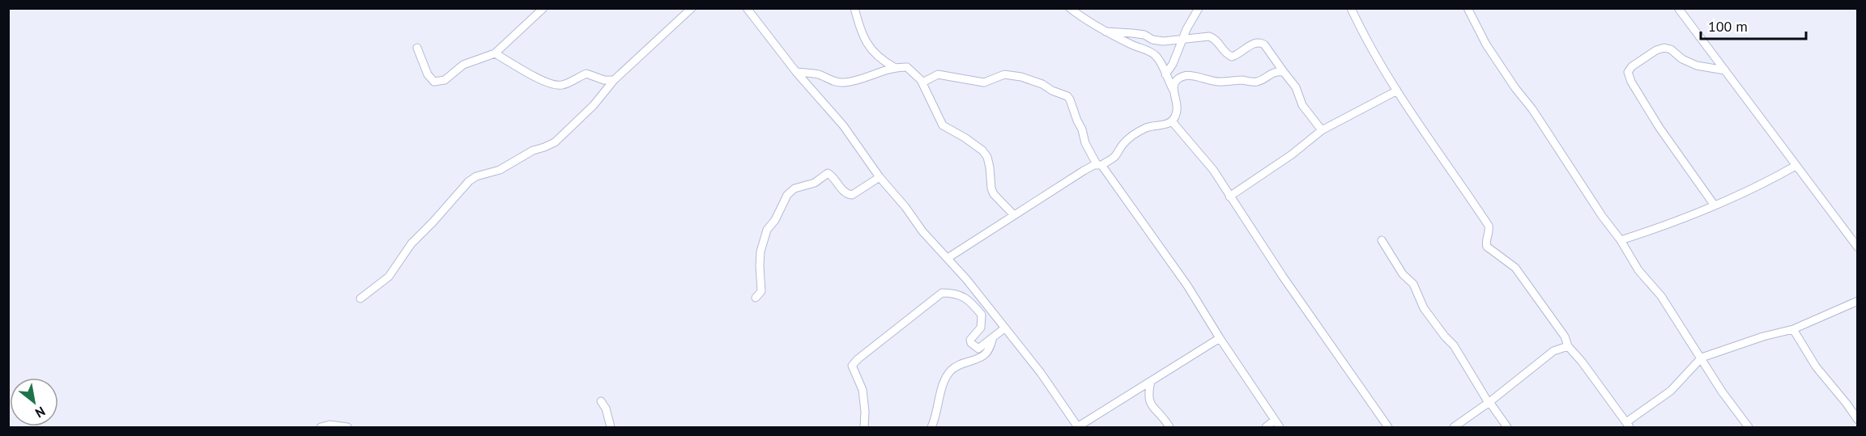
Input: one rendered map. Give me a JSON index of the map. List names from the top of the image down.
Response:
{
  "scale_bar": "100 m",
  "north": "bottom right"
}
